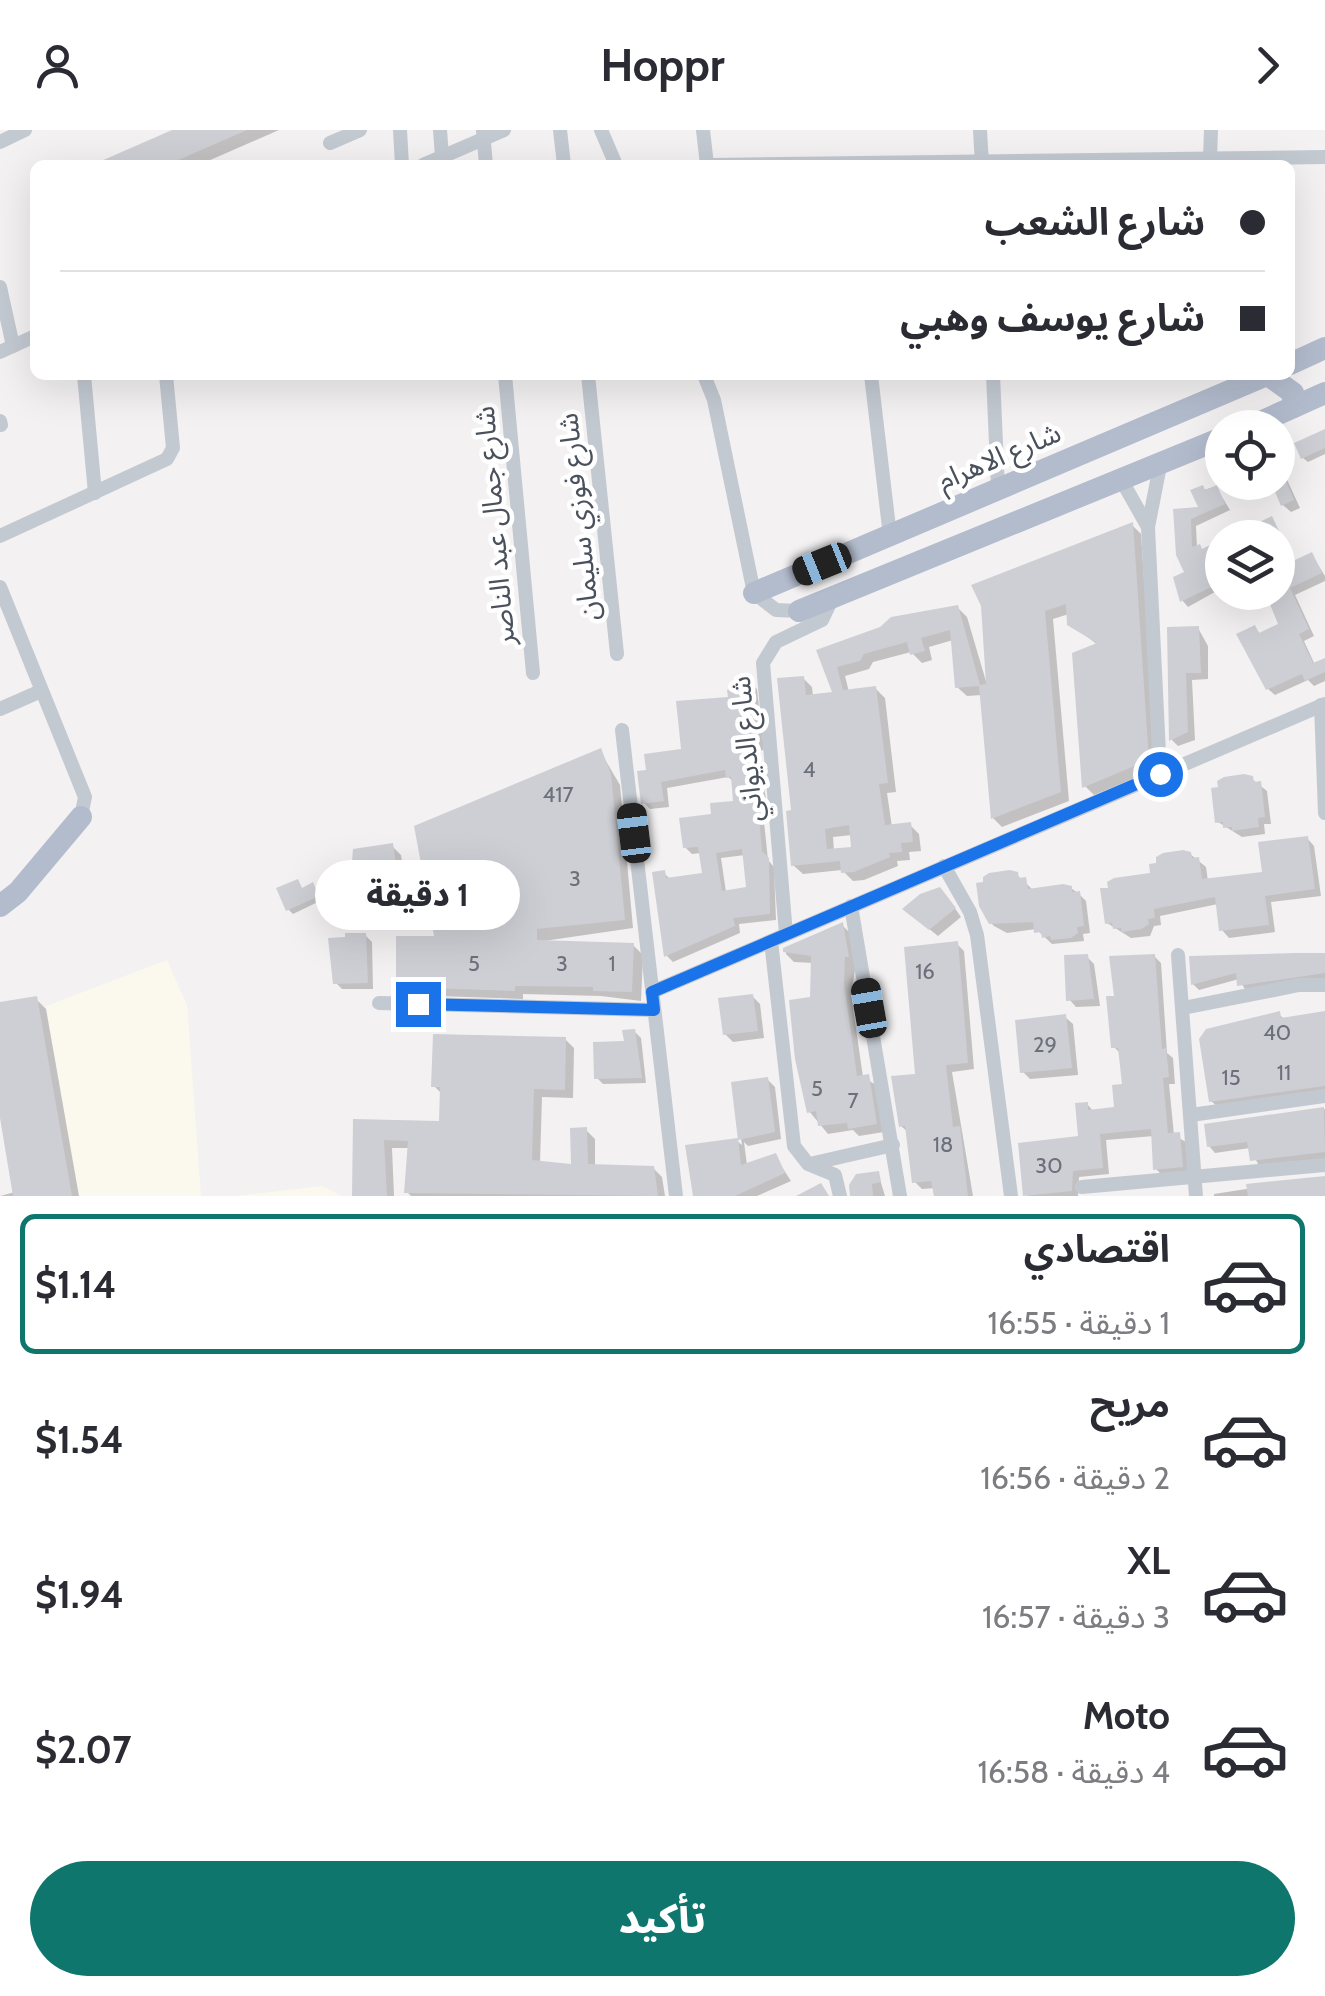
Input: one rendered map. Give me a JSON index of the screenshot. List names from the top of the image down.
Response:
{
  "streets": {
    "main road": ["شارع الاهرام"],
    "street": ["شارع فوزي سليمان", "شارع جمال عبد الناصر", "شارع الديواني"]
  },
  "house_numbers": [
    "4",
    "417",
    "3",
    "5",
    "3",
    "1",
    "16",
    "40",
    "29",
    "11",
    "15",
    "5",
    "7",
    "18",
    "30"
  ],
  "page": {
    "header": "Hoppr",
    "banner": ["شارع الشعب", "شارع يوسف وهبي"],
    "bubble": "1 دقيقة",
    "list": [
      {
        "name": "اقتصادي",
        "note": "1 دقيقة · 16:55",
        "value": "$1.14"
      },
      {
        "name": "مريح",
        "note": "2 دقيقة · 16:56",
        "value": "$1.54"
      },
      {
        "name": "XL",
        "note": "3 دقيقة · 16:57",
        "value": "$1.94"
      },
      {
        "name": "Moto",
        "note": "4 دقيقة · 16:58",
        "value": "$2.07"
      }
    ],
    "buttons": "تأكيد"
  }
}
